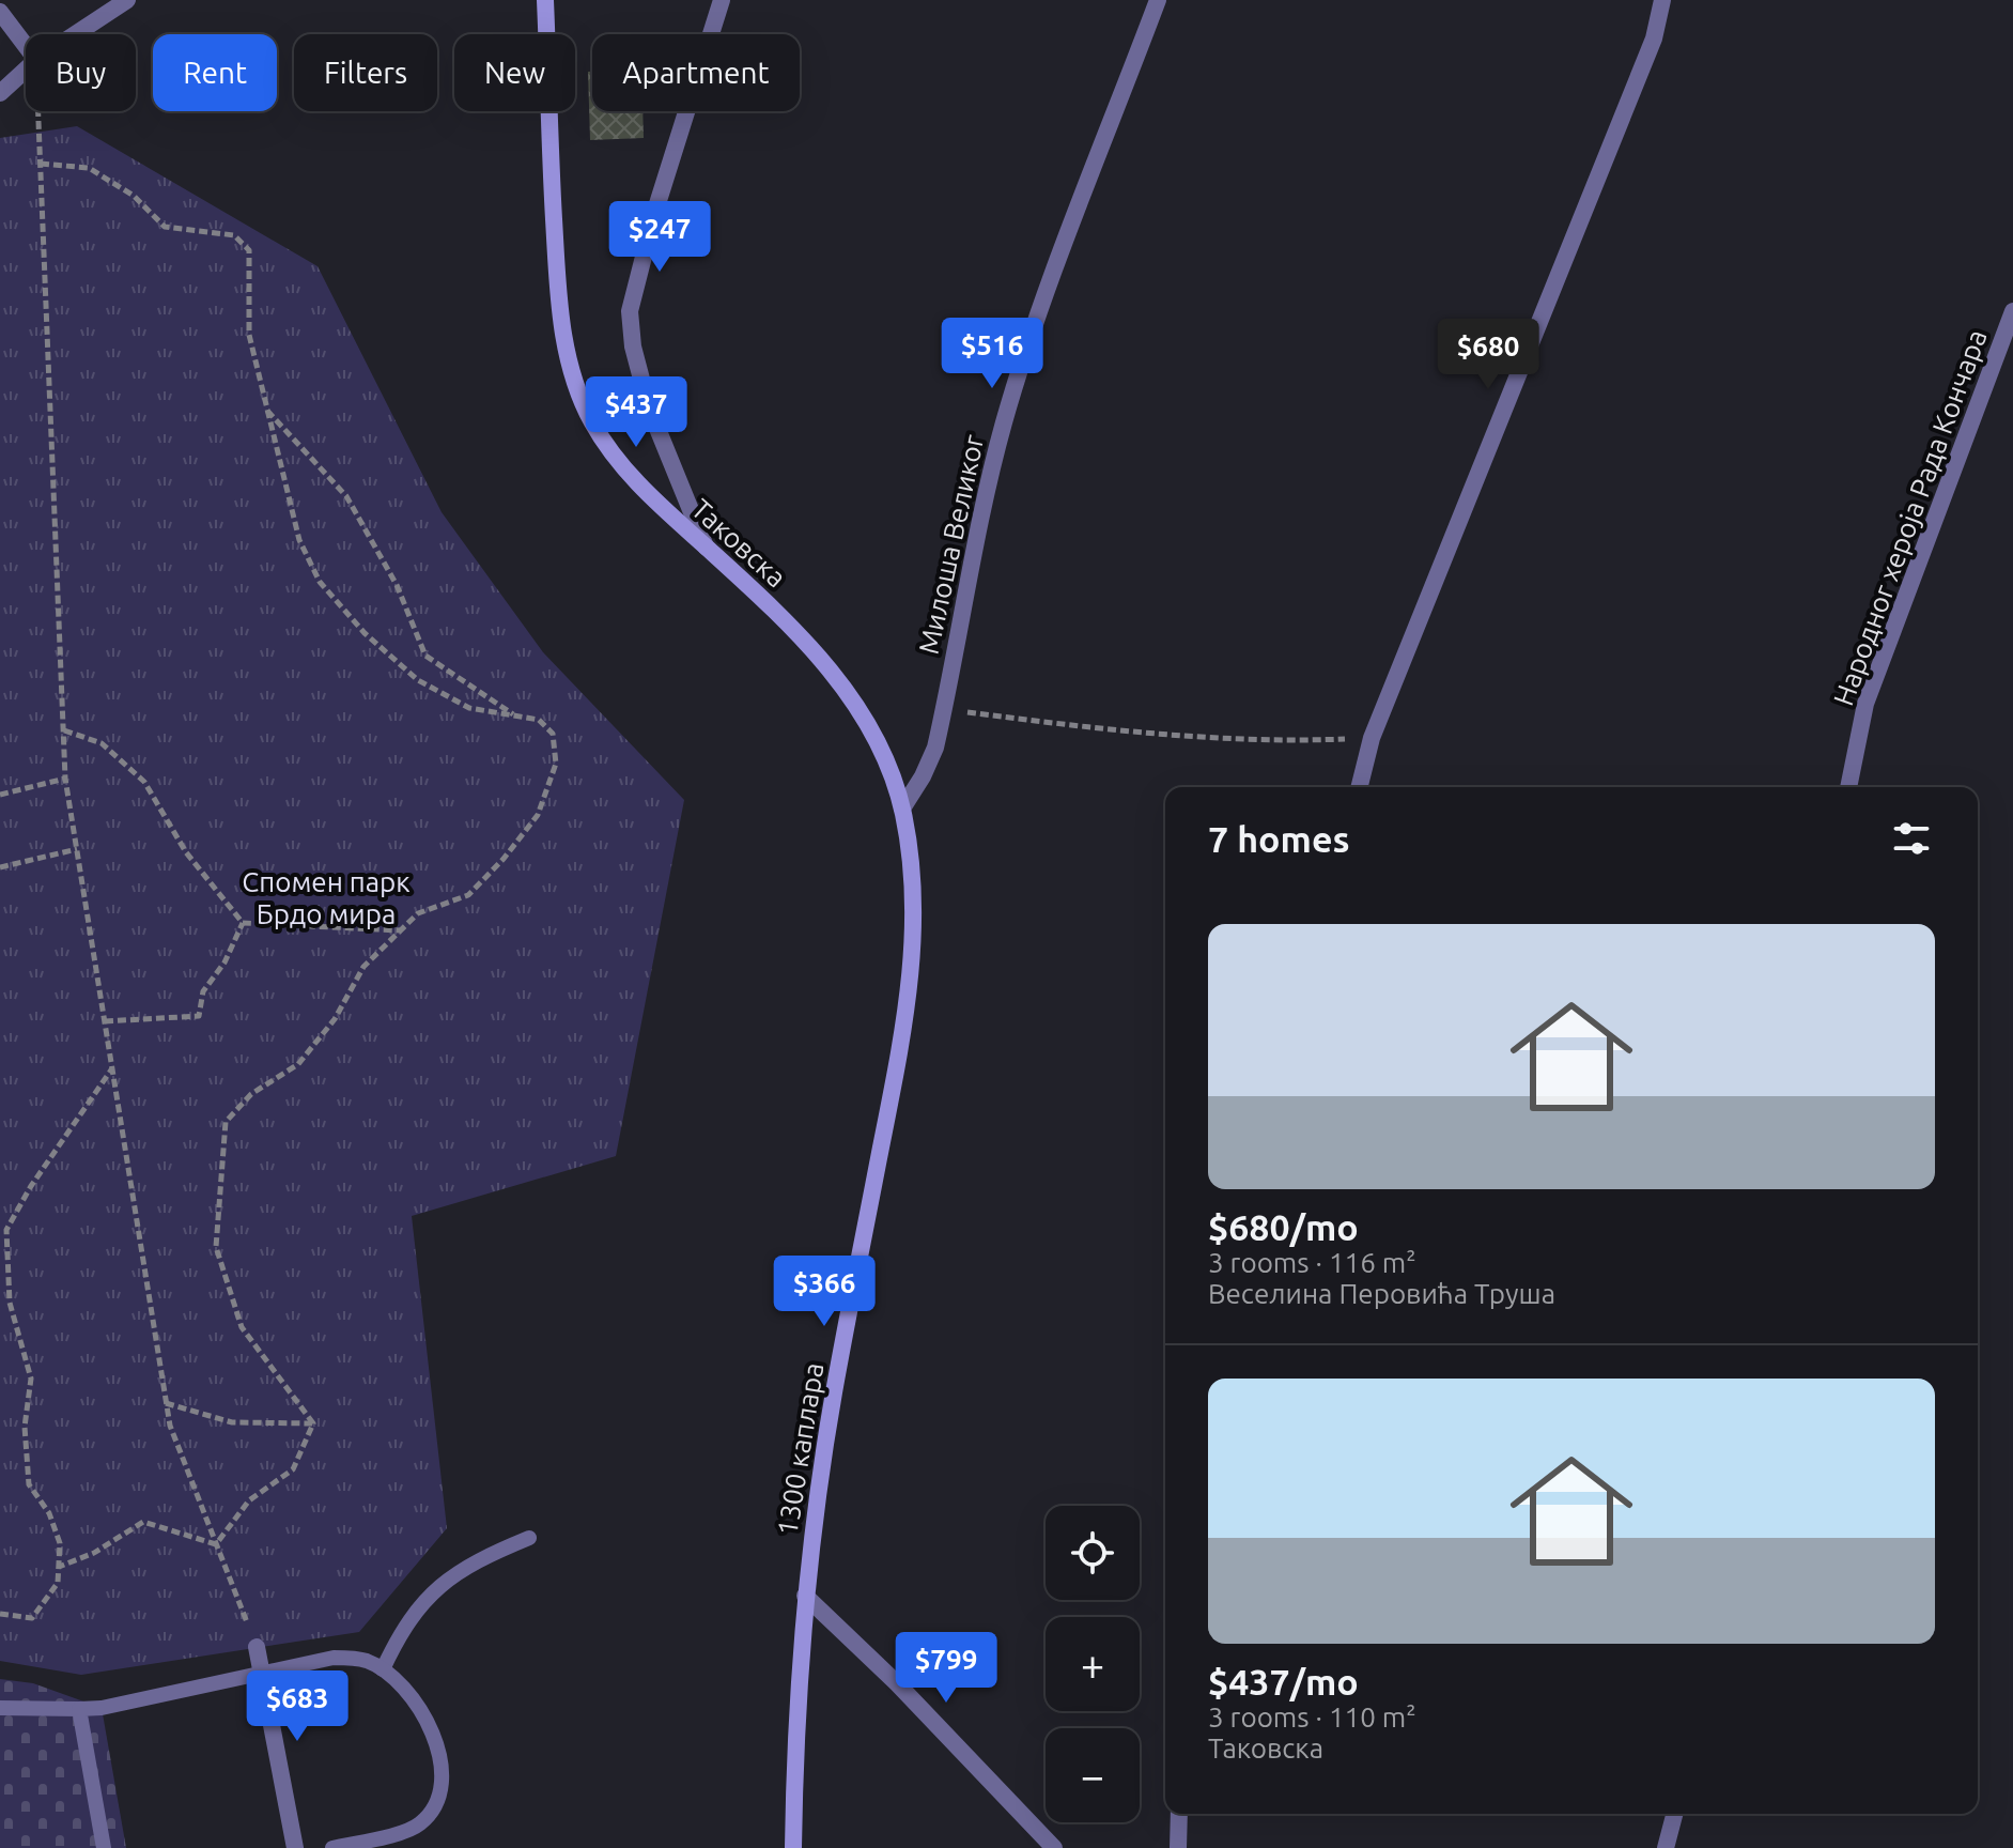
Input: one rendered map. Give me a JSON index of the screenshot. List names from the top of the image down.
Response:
{
  "streets": {
    "street": [
      "Народног хероја Рада Кончара",
      "Таковска",
      "Милоша Великог",
      "1300 каплара"
    ]
  },
  "crossings": [
    ["Таковска", "Милоша Великог"],
    ["Таковска", "1300 каплара"],
    ["Милоша Великог", "1300 каплара"]
  ],
  "parks": ["Спомен парк Брдо мира"],
  "page": {
    "chip": [
      "Buy",
      "Rent",
      "Filters",
      "New",
      "Apartment"
    ],
    "price": [
      "$247",
      "$516",
      "$680",
      "$437",
      "$366",
      "$799",
      "$683"
    ],
    "heading": "7 homes",
    "list": [
      {
        "name": "$680/mo",
        "note": "3 rooms · 116 m² · Веселина Перовића Труша"
      },
      {
        "name": "$437/mo",
        "note": "3 rooms · 110 m² · Таковска"
      }
    ],
    "map_buttons": ["+", "−"]
  }
}
